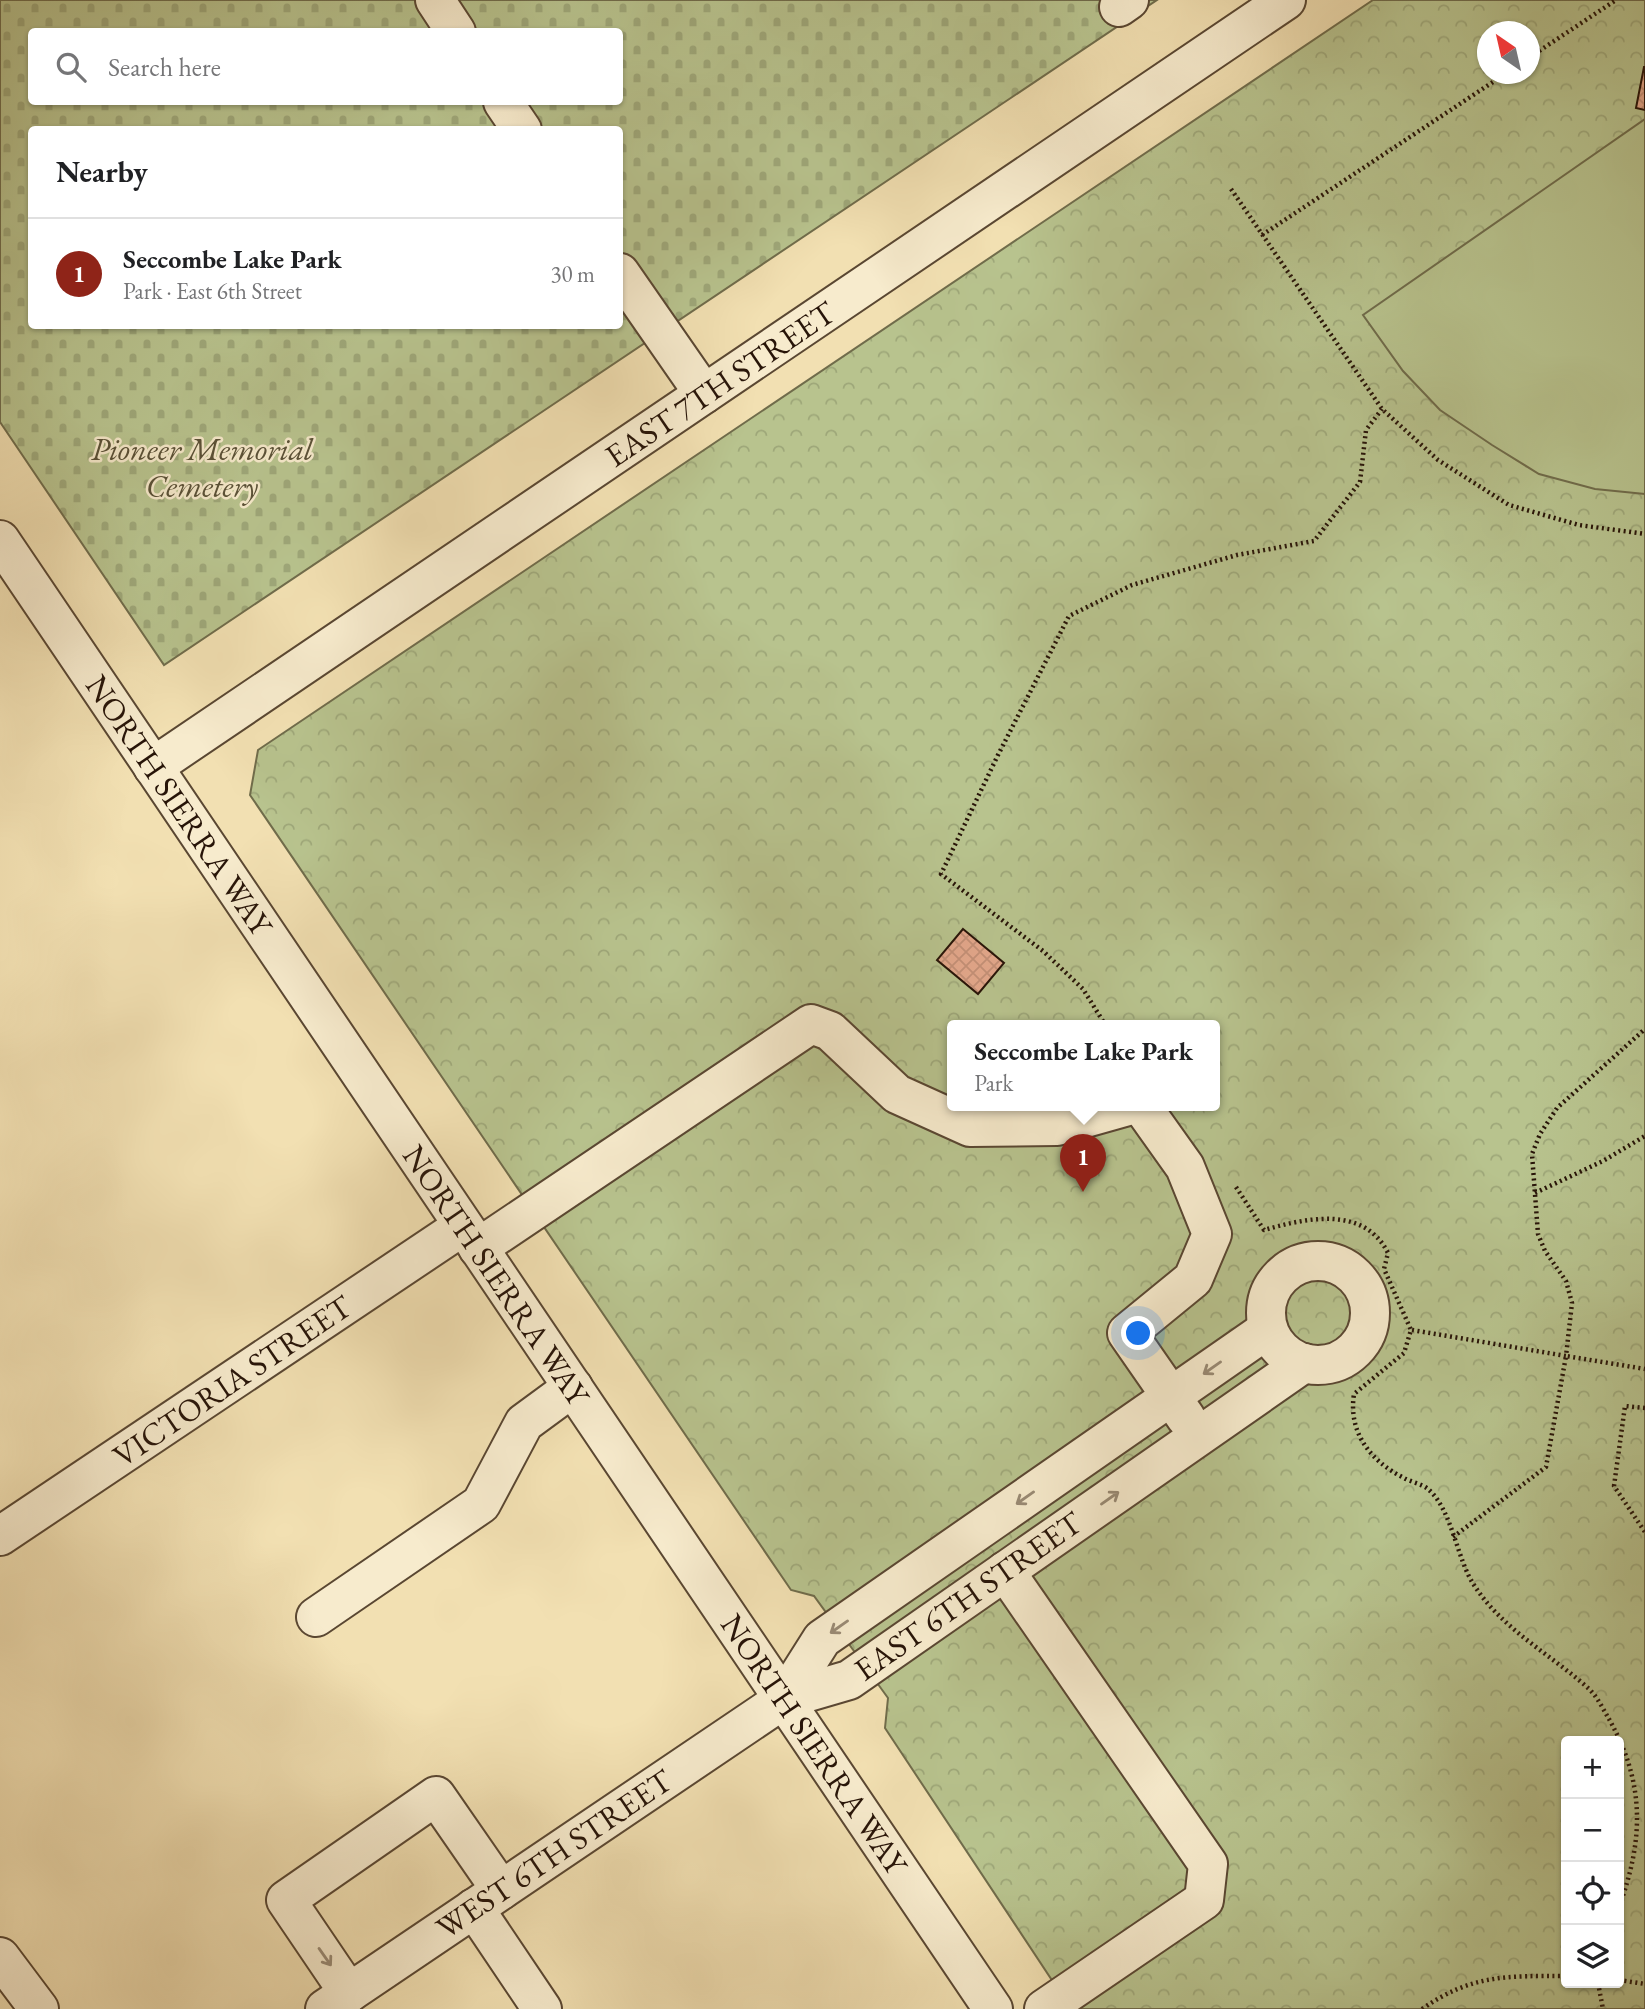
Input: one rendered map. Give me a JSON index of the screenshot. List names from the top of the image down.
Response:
{
  "streets": {
    "street": [
      "EAST 7TH STREET",
      "NORTH SIERRA WAY",
      "VICTORIA STREET",
      "EAST 6TH STREET",
      "WEST 6TH STREET"
    ]
  },
  "crossings": [
    ["EAST 7TH STREET", "NORTH SIERRA WAY"],
    ["NORTH SIERRA WAY", "VICTORIA STREET"],
    ["NORTH SIERRA WAY", "EAST 6TH STREET"],
    ["NORTH SIERRA WAY", "WEST 6TH STREET"],
    ["EAST 6TH STREET", "WEST 6TH STREET"]
  ],
  "parks": ["Pioneer Memorial Cemetery"],
  "north": "top left",
  "page": {
    "search": "Search here",
    "heading": "Nearby",
    "list": [
      {
        "mark": "1",
        "name": "Seccombe Lake Park",
        "note": "Park · East 6th Street",
        "value": "30 m"
      }
    ],
    "popup": ["Seccombe Lake Park", "Park"],
    "pins": "1",
    "map_buttons": ["+", "−"]
  }
}
